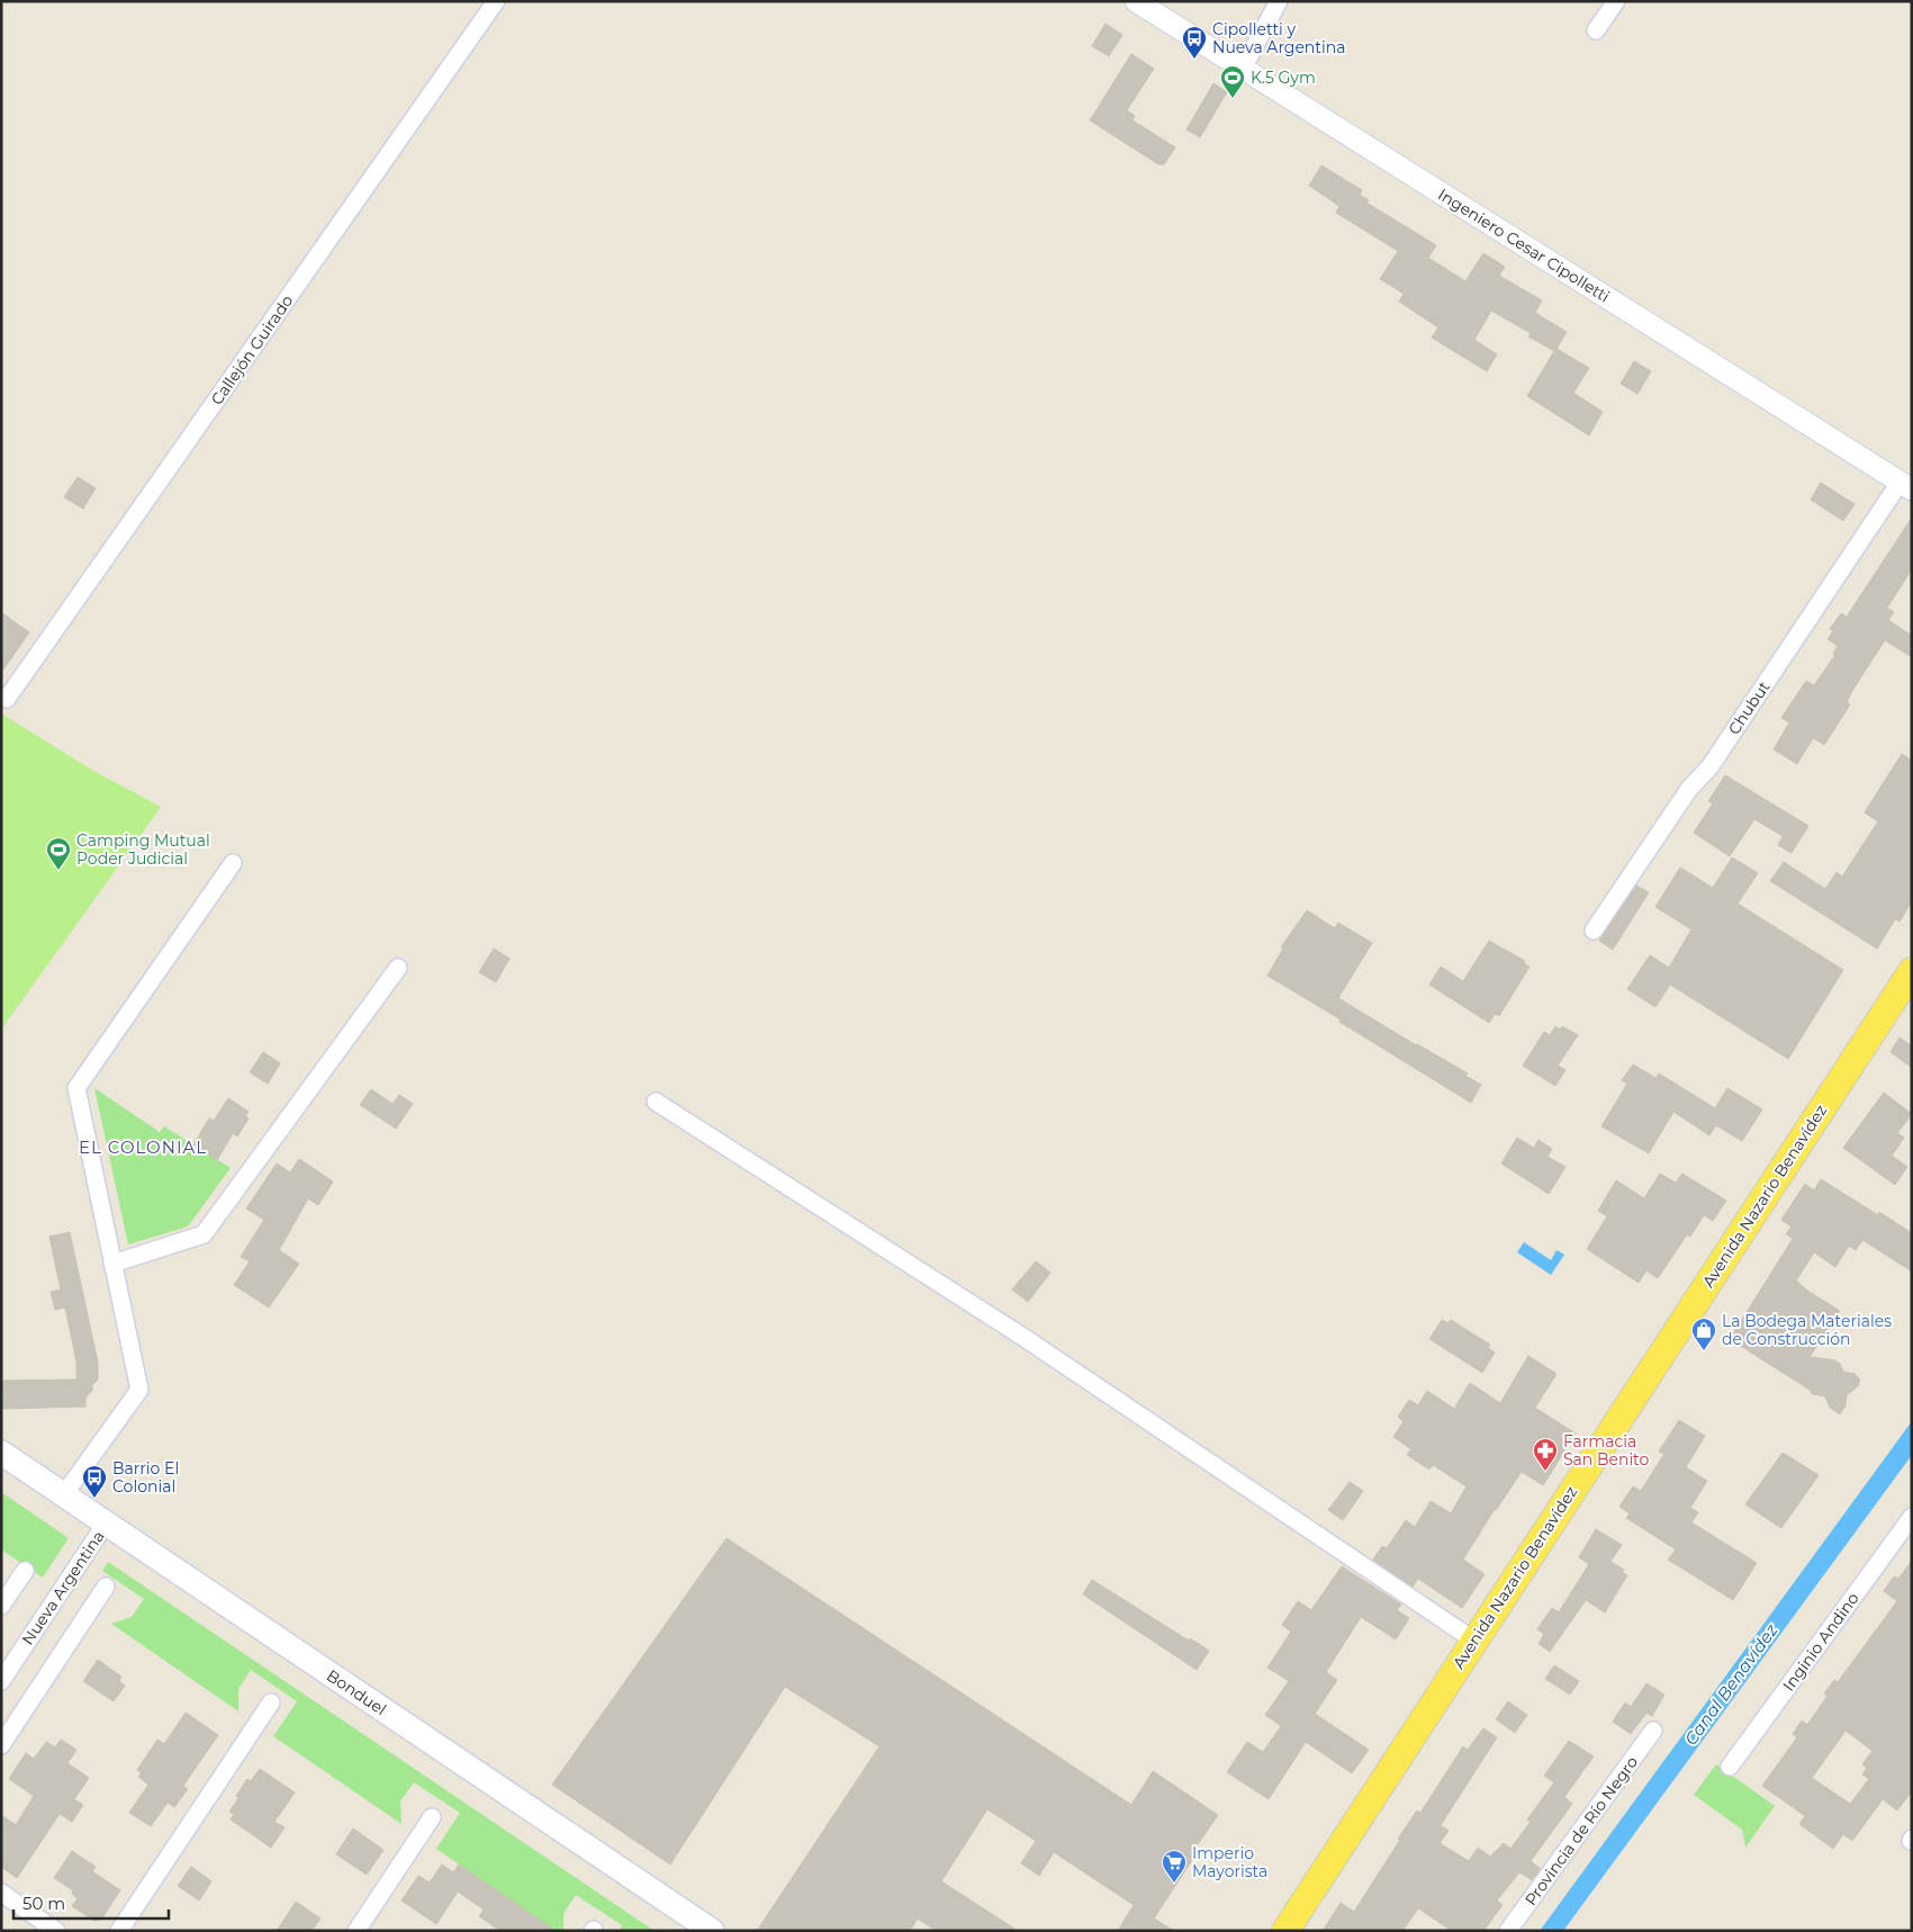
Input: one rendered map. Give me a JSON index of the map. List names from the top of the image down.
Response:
{
  "streets": {
    "main road": ["Avenida Nazario Benavídez", "Bonduel"],
    "street": [
      "Ingeniero Cesar Cipolletti",
      "Callejón Guirado",
      "Chubut",
      "Nueva Argentina",
      "Inginio Andino",
      "Provincia de Río Negro"
    ]
  },
  "crossings": [
    ["Ingeniero Cesar Cipolletti", "Chubut"],
    ["Nueva Argentina", "Bonduel"]
  ],
  "districts": ["EL COLONIAL"],
  "water": ["Canal Benavídez"],
  "places": {
    "bus stop": ["Cipolletti y Nueva Argentina", "Barrio El Colonial"],
    "sports": ["K.5 Gym", "Camping Mutual Poder Judicial"],
    "shop": ["La Bodega Materiales de Construcción"],
    "pharmacy": ["Farmacia San Benito"],
    "supermarket": ["Imperio Mayorista"]
  },
  "scale_bar": "50 m"
}
